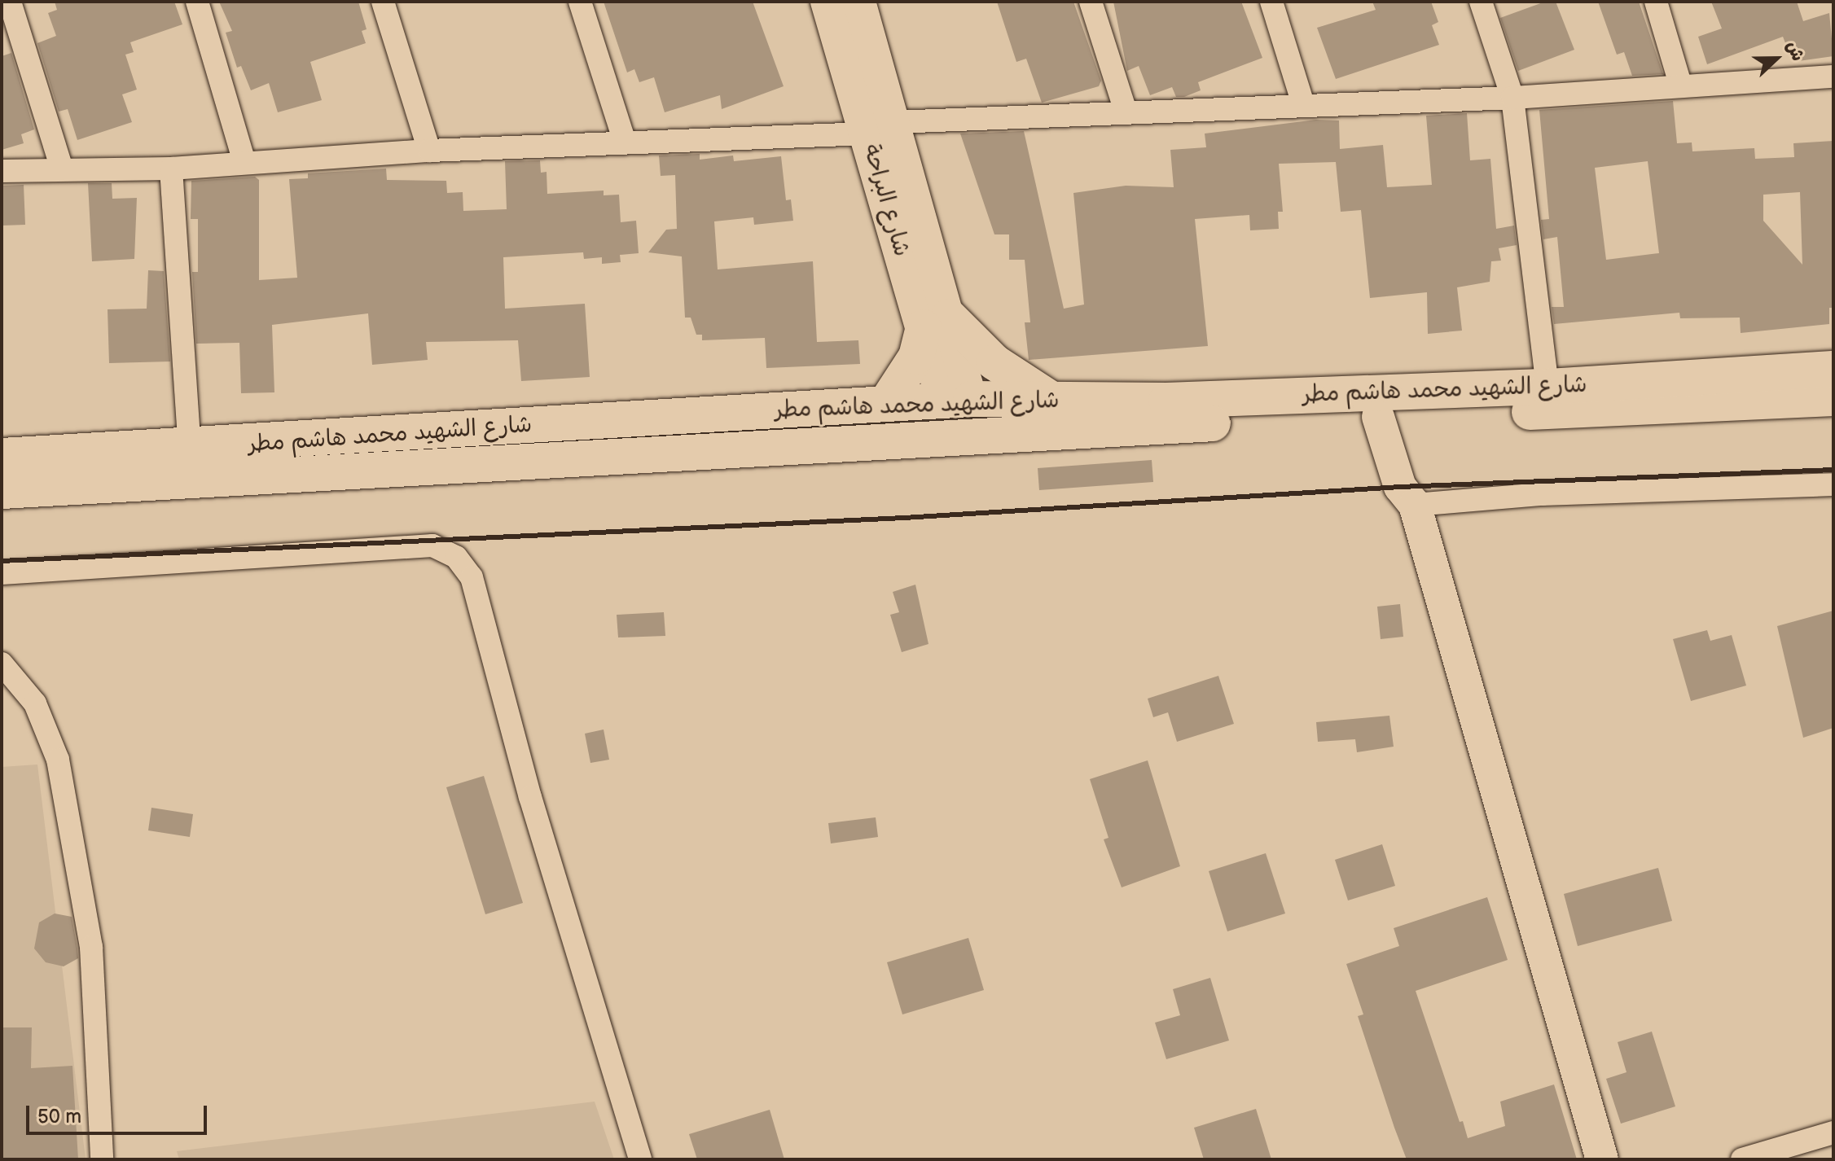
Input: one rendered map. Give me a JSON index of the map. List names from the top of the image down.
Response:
{
  "streets": {
    "main road": ["شارع الشهيد محمد هاشم مطر"],
    "street": ["شارع البراحة"]
  },
  "crossings": [
    ["شارع البراحة", "شارع الشهيد محمد هاشم مطر"]
  ],
  "scale_bar": "50 m",
  "north": "right"
}
